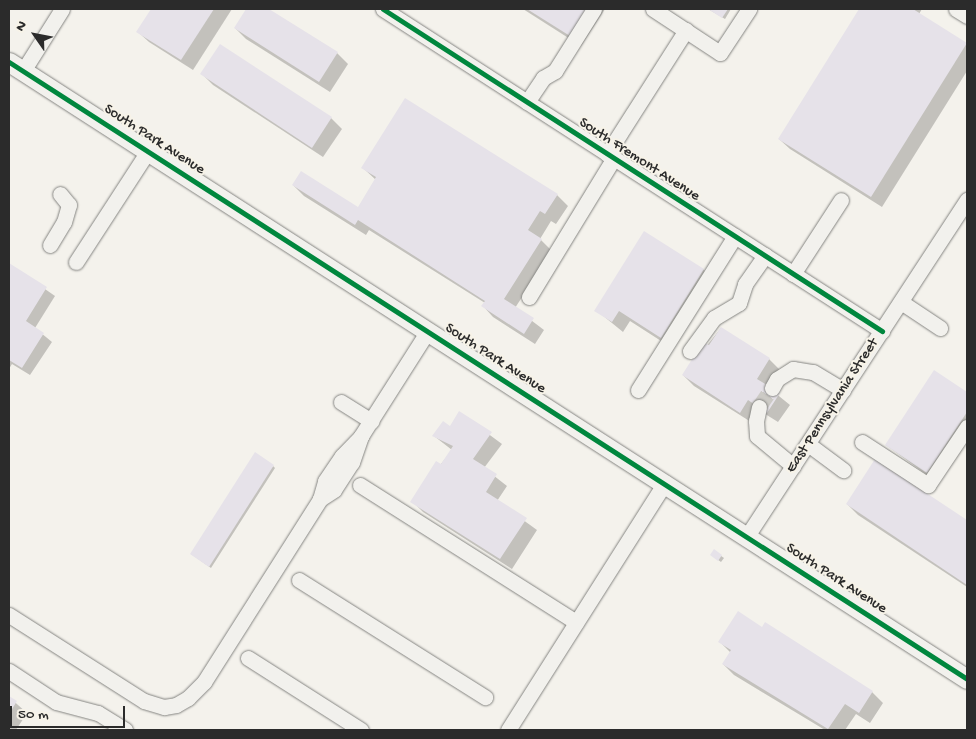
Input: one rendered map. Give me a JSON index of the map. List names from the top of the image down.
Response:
{
  "streets": {
    "main road": ["South Park Avenue"],
    "street": ["South Fremont Avenue", "East Pennsylvania Street"]
  },
  "crossings": [
    ["South Park Avenue", "East Pennsylvania Street"],
    ["South Fremont Avenue", "East Pennsylvania Street"]
  ],
  "scale_bar": "50 m",
  "north": "top left"
}
